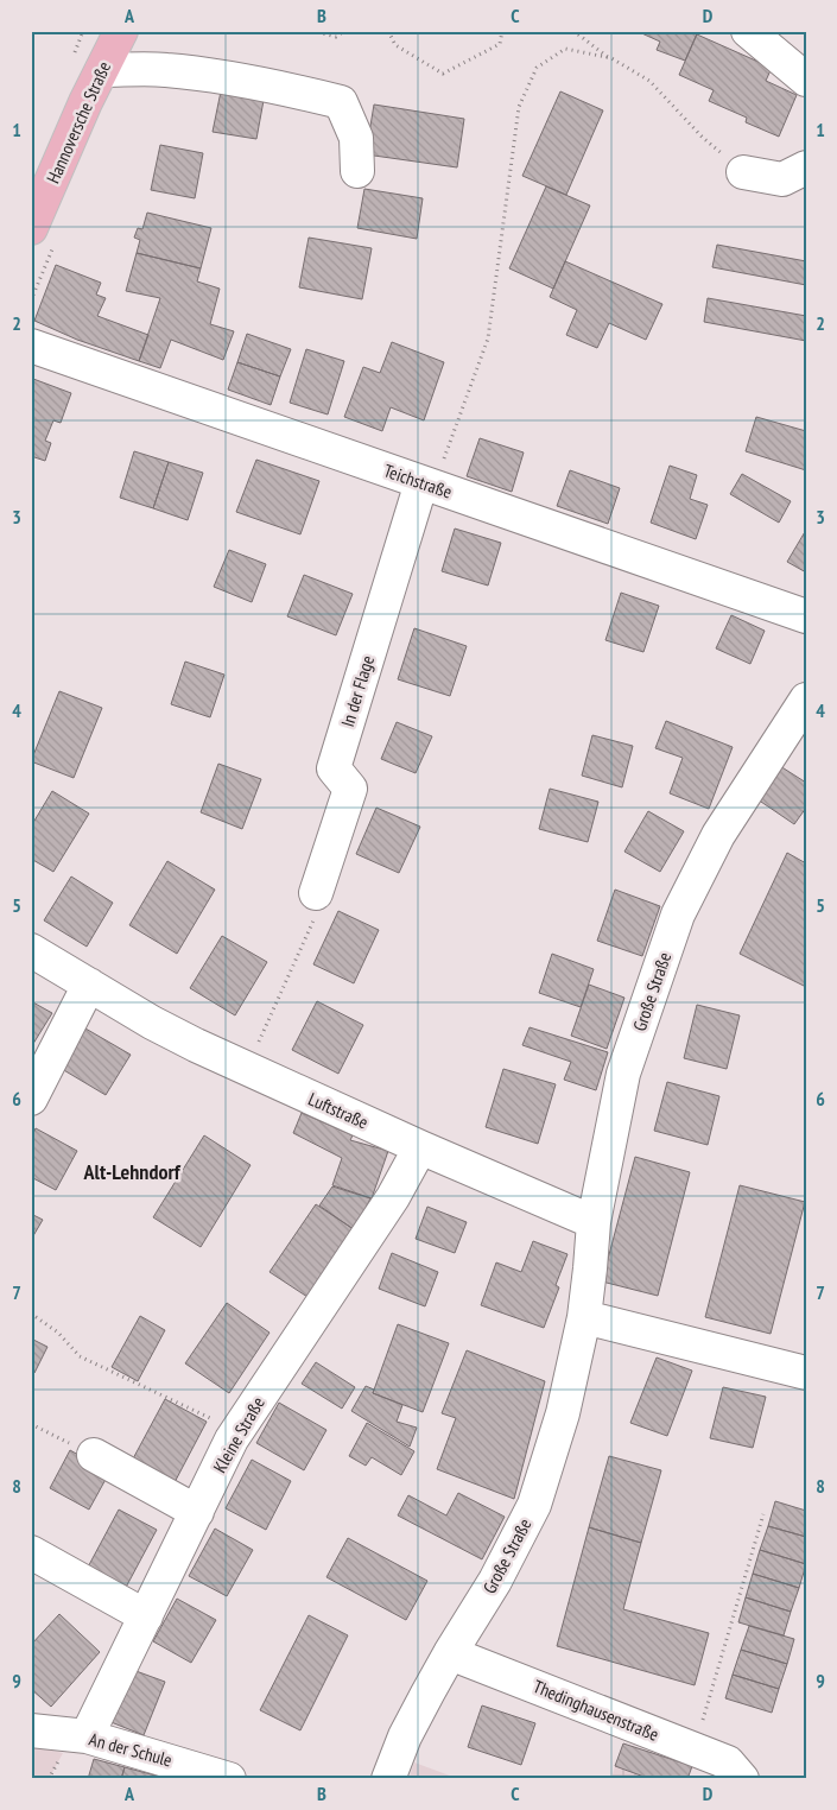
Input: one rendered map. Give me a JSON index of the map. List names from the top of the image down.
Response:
{
  "streets": {
    "main road": ["Hannoversche Straße"],
    "street": [
      "Teichstraße",
      "In der Flage",
      "Große Straße",
      "Luftstraße",
      "Kleine Straße",
      "Thedinghausenstraße",
      "An der Schule"
    ]
  },
  "crossings": [
    ["Teichstraße", "In der Flage"],
    ["Große Straße", "Luftstraße"],
    ["Große Straße", "Thedinghausenstraße"],
    ["Luftstraße", "Kleine Straße"],
    ["Kleine Straße", "An der Schule"]
  ],
  "districts": ["Alt-Lehndorf"],
  "grid": {
    "columns": [
      "A",
      "B",
      "C",
      "D"
    ],
    "rows": [
      "1",
      "2",
      "3",
      "4",
      "5",
      "6",
      "7",
      "8",
      "9"
    ]
  }
}
